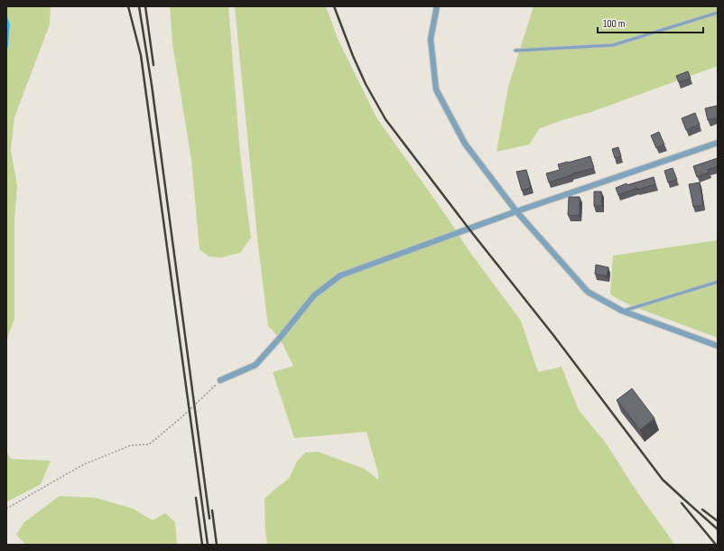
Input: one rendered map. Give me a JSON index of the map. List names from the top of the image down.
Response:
{
  "scale_bar": "100 m"
}
